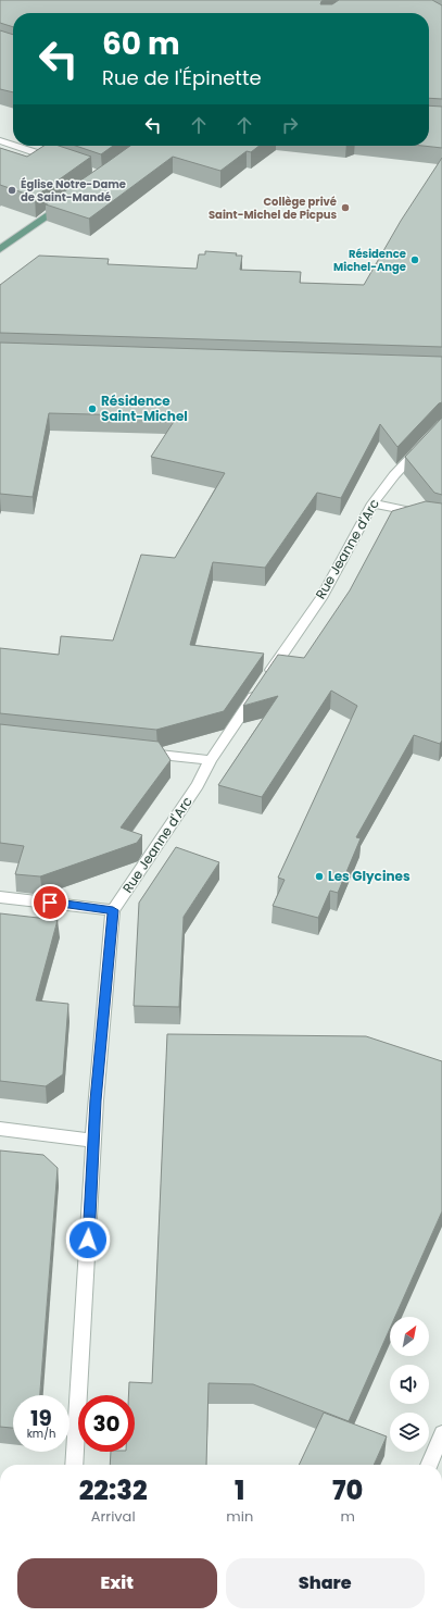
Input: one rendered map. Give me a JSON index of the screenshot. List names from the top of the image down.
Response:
{
  "streets": {
    "street": ["Rue Jeanne d'Arc"]
  },
  "places": [
    "Église Notre-Dame de Saint-Mandé",
    "Collège privé Saint-Michel de Picpus",
    "Résidence Michel-Ange",
    "Résidence Saint-Michel",
    "Les Glycines"
  ],
  "north": "top right",
  "page": {
    "turn": ["60 m", "Rue de l'Épinette"],
    "speed": "19 km/h",
    "limit": "30",
    "eta": [
      "22:32",
      "Arrival",
      "1",
      "min",
      "70",
      "m"
    ],
    "buttons": ["Exit", "Share"]
  }
}
